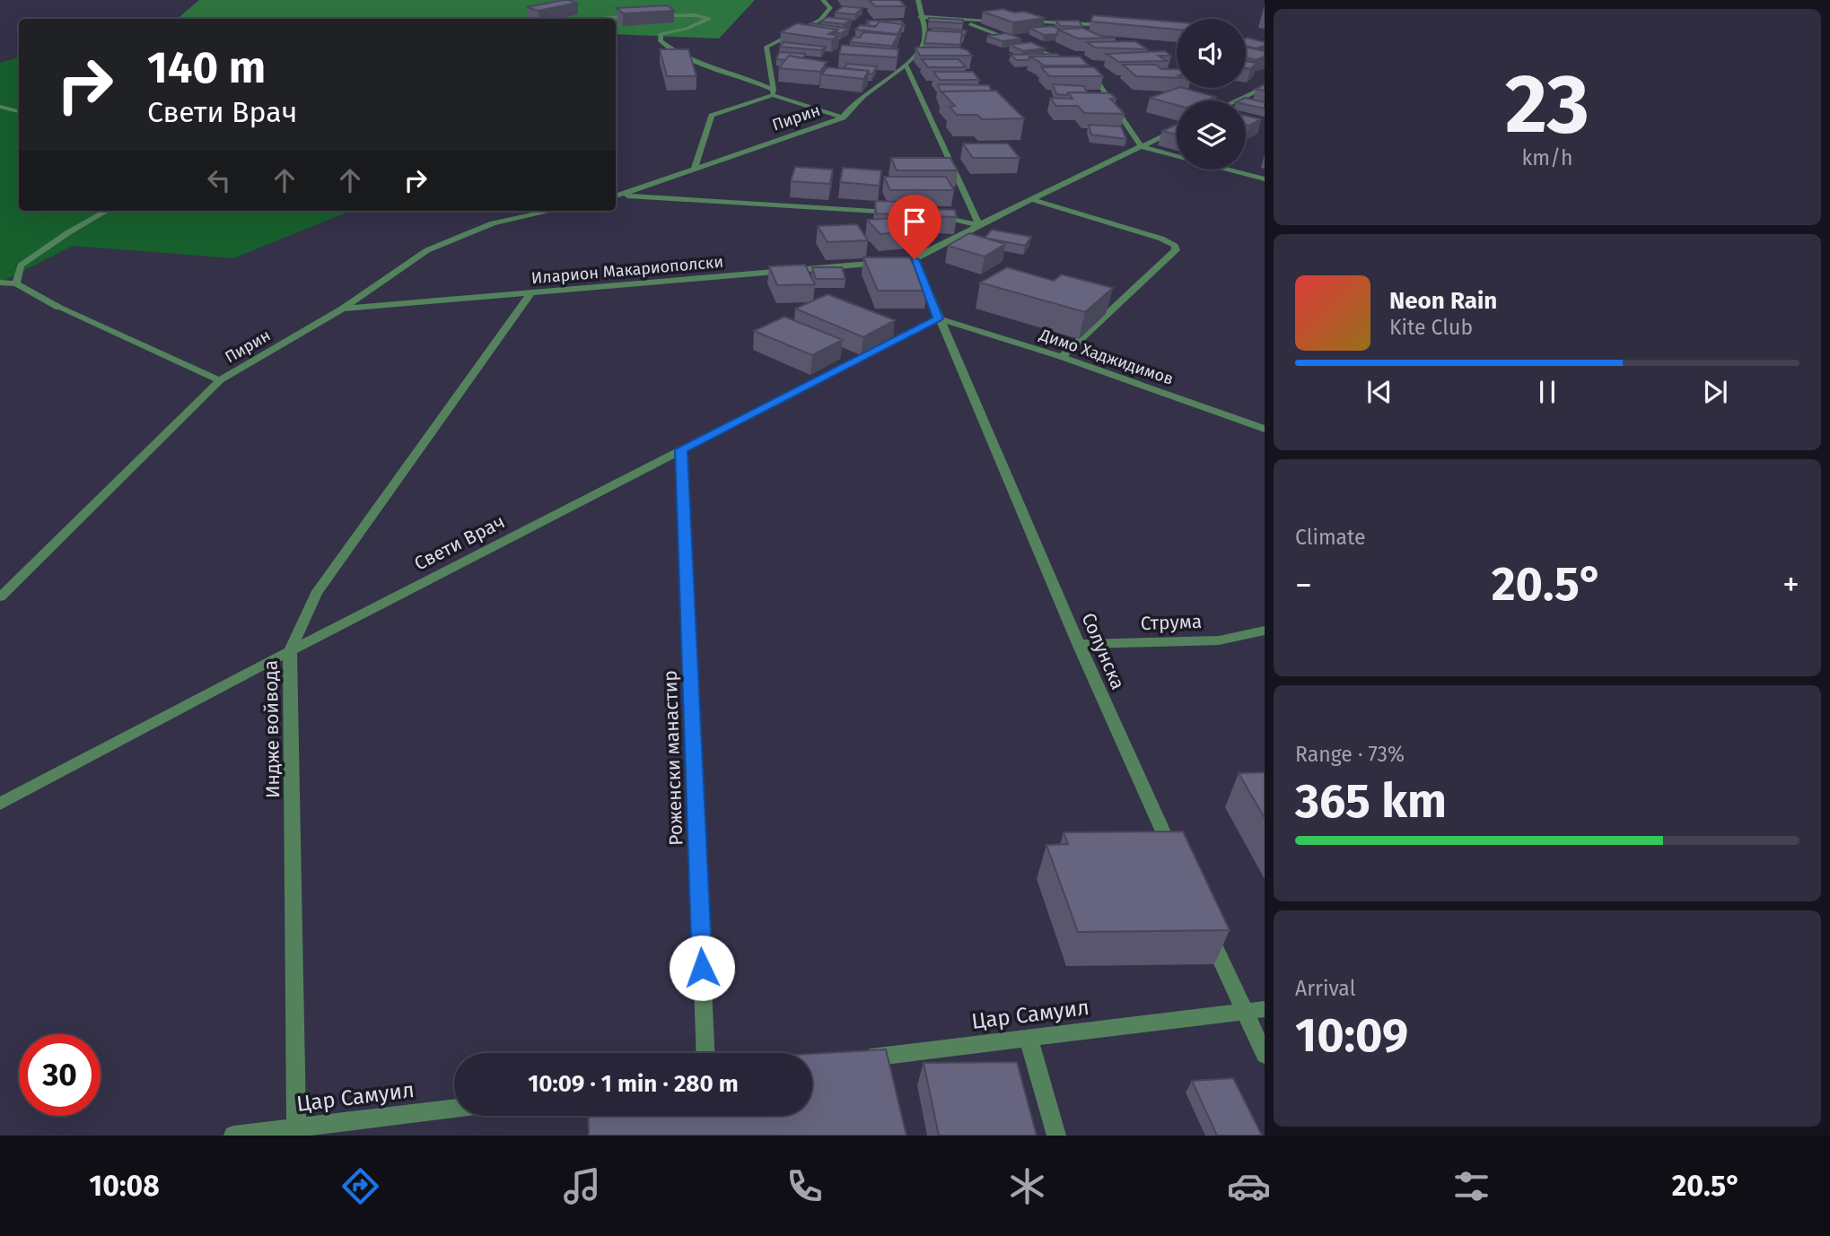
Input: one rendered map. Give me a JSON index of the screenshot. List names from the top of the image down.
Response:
{
  "streets": {
    "street": [
      "Пирин",
      "Иларион Макариополски",
      "Димо Хаджидимов",
      "Свети Врач",
      "Струма",
      "Солунска",
      "Индже войвода",
      "Роженски манастир",
      "Цар Самуил"
    ]
  },
  "crossings": [
    ["Пирин", "Иларион Макариополски"],
    ["Иларион Макариополски", "Индже войвода"],
    ["Димо Хаджидимов", "Свети Врач"],
    ["Димо Хаджидимов", "Солунска"],
    ["Свети Врач", "Солунска"],
    ["Свети Врач", "Индже войвода"],
    ["Свети Врач", "Роженски манастир"],
    ["Струма", "Солунска"],
    ["Индже войвода", "Цар Самуил"]
  ],
  "page": {
    "tile": [
      ["23", "km/h"],
      "Climate",
      ["Range · 73%", "365 km"],
      ["Arrival", "10:09"]
    ],
    "turn": ["140 m", "Свети Врач"],
    "song": ["Neon Rain", "Kite Club"],
    "heat": ["−", "20.5°", "+"],
    "limit": "30",
    "trip": "10:09 · 1 min · 280 m",
    "tabs": ["10:08", "20.5°"]
  }
}
